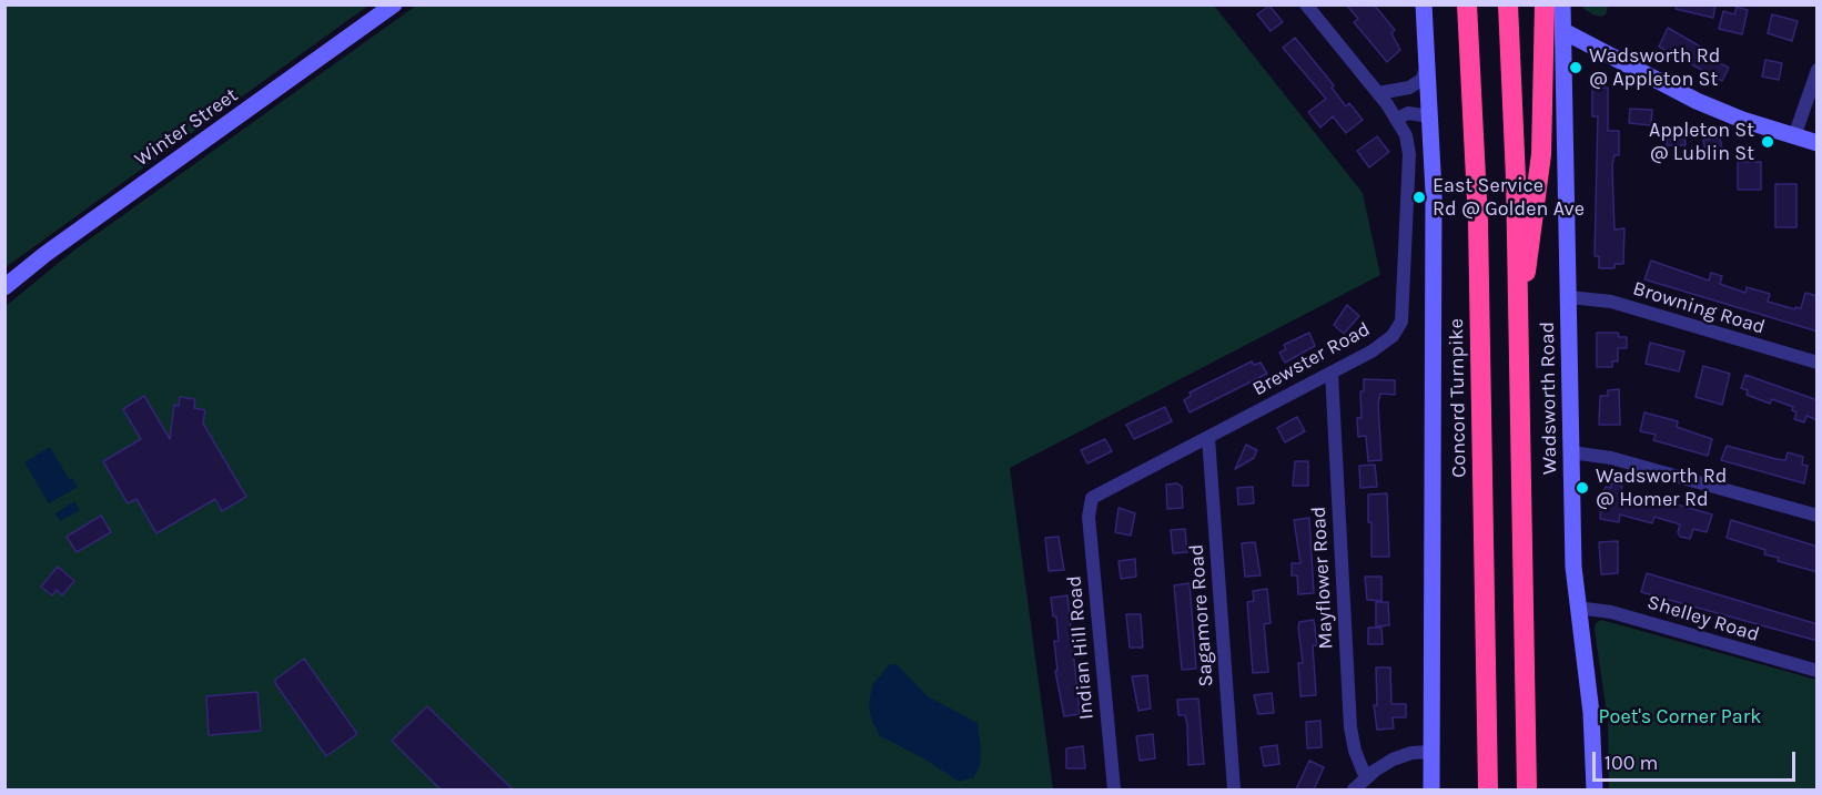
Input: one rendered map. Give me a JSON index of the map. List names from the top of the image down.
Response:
{
  "streets": {
    "highway": ["Concord Turnpike"],
    "main road": ["Winter Street", "Wadsworth Road"],
    "street": [
      "Browning Road",
      "Brewster Road",
      "Mayflower Road",
      "Sagamore Road",
      "Shelley Road",
      "Indian Hill Road"
    ]
  },
  "crossings": [
    ["Browning Road", "Wadsworth Road"],
    ["Brewster Road", "Mayflower Road"],
    ["Brewster Road", "Sagamore Road"],
    ["Brewster Road", "Indian Hill Road"],
    ["Wadsworth Road", "Shelley Road"]
  ],
  "parks": ["Poet's Corner Park"],
  "places": [
    "Wadsworth Rd @ Appleton St",
    "Appleton St @ Lublin St",
    "East Service Rd @ Golden Ave",
    "Wadsworth Rd @ Homer Rd"
  ],
  "scale_bar": "100 m"
}
